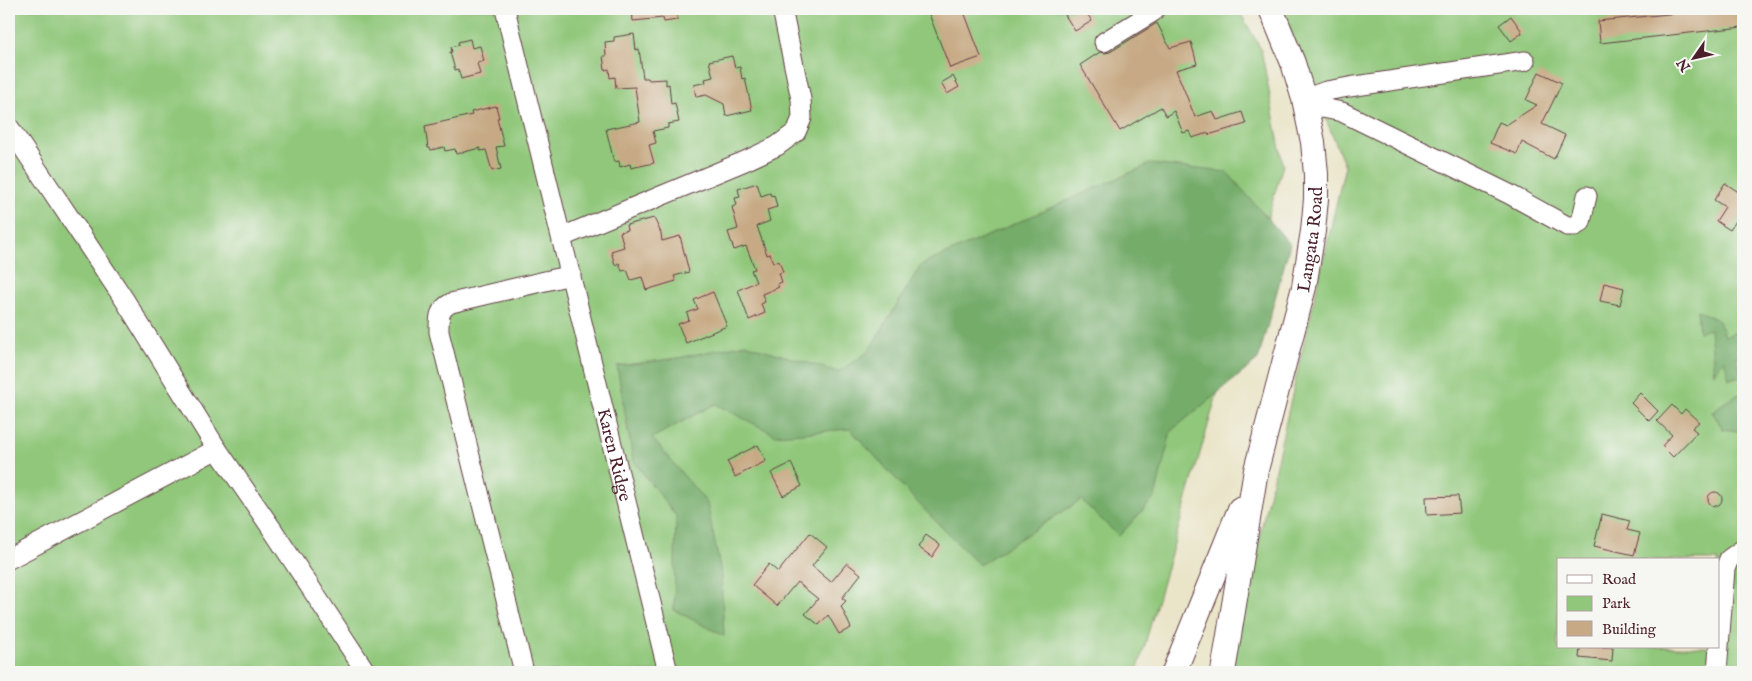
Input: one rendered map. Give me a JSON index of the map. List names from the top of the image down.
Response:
{
  "streets": {
    "main road": ["Langata Road"],
    "street": ["Karen Ridge"]
  },
  "legend": ["Road", "Park", "Building"],
  "north": "bottom left"
}
